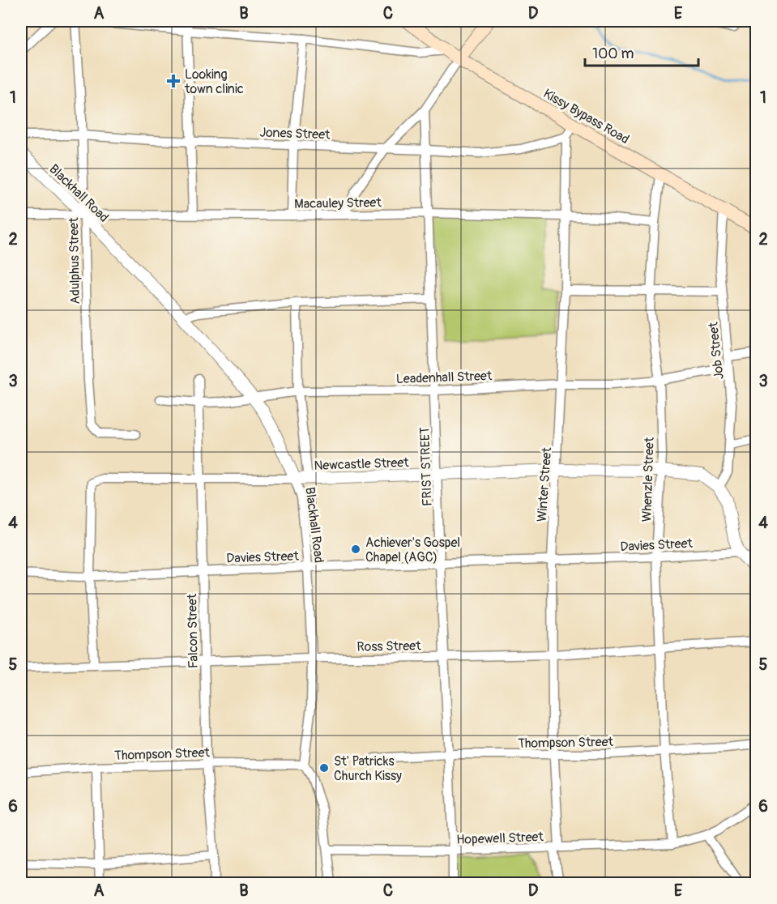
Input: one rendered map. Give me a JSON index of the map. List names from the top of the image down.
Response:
{
  "streets": {
    "main road": ["Kissy Bypass Road"],
    "street": [
      "Jones Street",
      "Blackhall Road",
      "Macauley Street",
      "Adulphus Street",
      "Job Street",
      "Leadenhall Street",
      "Newcastle Street",
      "FRIST STREET",
      "Whenzle Street",
      "Winter Street",
      "Davies Street",
      "Falcon Street",
      "Ross Street",
      "Thompson Street",
      "Hopewell Street"
    ]
  },
  "crossings": [
    ["Kissy Bypass Road", "Job Street"],
    ["Kissy Bypass Road", "Whenzle Street"],
    ["Kissy Bypass Road", "Winter Street"],
    ["Jones Street", "Adulphus Street"],
    ["Jones Street", "FRIST STREET"],
    ["Jones Street", "Winter Street"],
    ["Blackhall Road", "Macauley Street"],
    ["Blackhall Road", "Adulphus Street"],
    ["Blackhall Road", "Leadenhall Street"],
    ["Blackhall Road", "Newcastle Street"],
    ["Blackhall Road", "Davies Street"],
    ["Blackhall Road", "Ross Street"],
    ["Blackhall Road", "Thompson Street"],
    ["Macauley Street", "Adulphus Street"],
    ["Macauley Street", "FRIST STREET"],
    ["Macauley Street", "Whenzle Street"],
    ["Macauley Street", "Winter Street"],
    ["Job Street", "Leadenhall Street"],
    ["Job Street", "Newcastle Street"],
    ["Leadenhall Street", "FRIST STREET"],
    ["Leadenhall Street", "Whenzle Street"],
    ["Leadenhall Street", "Winter Street"],
    ["Leadenhall Street", "Falcon Street"],
    ["Newcastle Street", "FRIST STREET"],
    ["Newcastle Street", "Whenzle Street"],
    ["Newcastle Street", "Winter Street"],
    ["Newcastle Street", "Davies Street"],
    ["Newcastle Street", "Falcon Street"],
    ["Newcastle Street", "Ross Street"],
    ["FRIST STREET", "Davies Street"],
    ["FRIST STREET", "Ross Street"],
    ["FRIST STREET", "Thompson Street"],
    ["FRIST STREET", "Hopewell Street"],
    ["Whenzle Street", "Davies Street"],
    ["Whenzle Street", "Ross Street"],
    ["Whenzle Street", "Thompson Street"],
    ["Whenzle Street", "Hopewell Street"],
    ["Winter Street", "Davies Street"],
    ["Winter Street", "Ross Street"],
    ["Winter Street", "Thompson Street"],
    ["Winter Street", "Hopewell Street"],
    ["Davies Street", "Falcon Street"],
    ["Falcon Street", "Ross Street"],
    ["Falcon Street", "Thompson Street"]
  ],
  "places": {
    "health": ["Looking town clinic"],
    "other": ["Achiever's Gospel Chapel (AGC)", "St' Patricks Church Kissy"]
  },
  "scale_bar": "100 m",
  "grid": {
    "columns": [
      "A",
      "B",
      "C",
      "D",
      "E"
    ],
    "rows": [
      "1",
      "2",
      "3",
      "4",
      "5",
      "6"
    ]
  }
}
